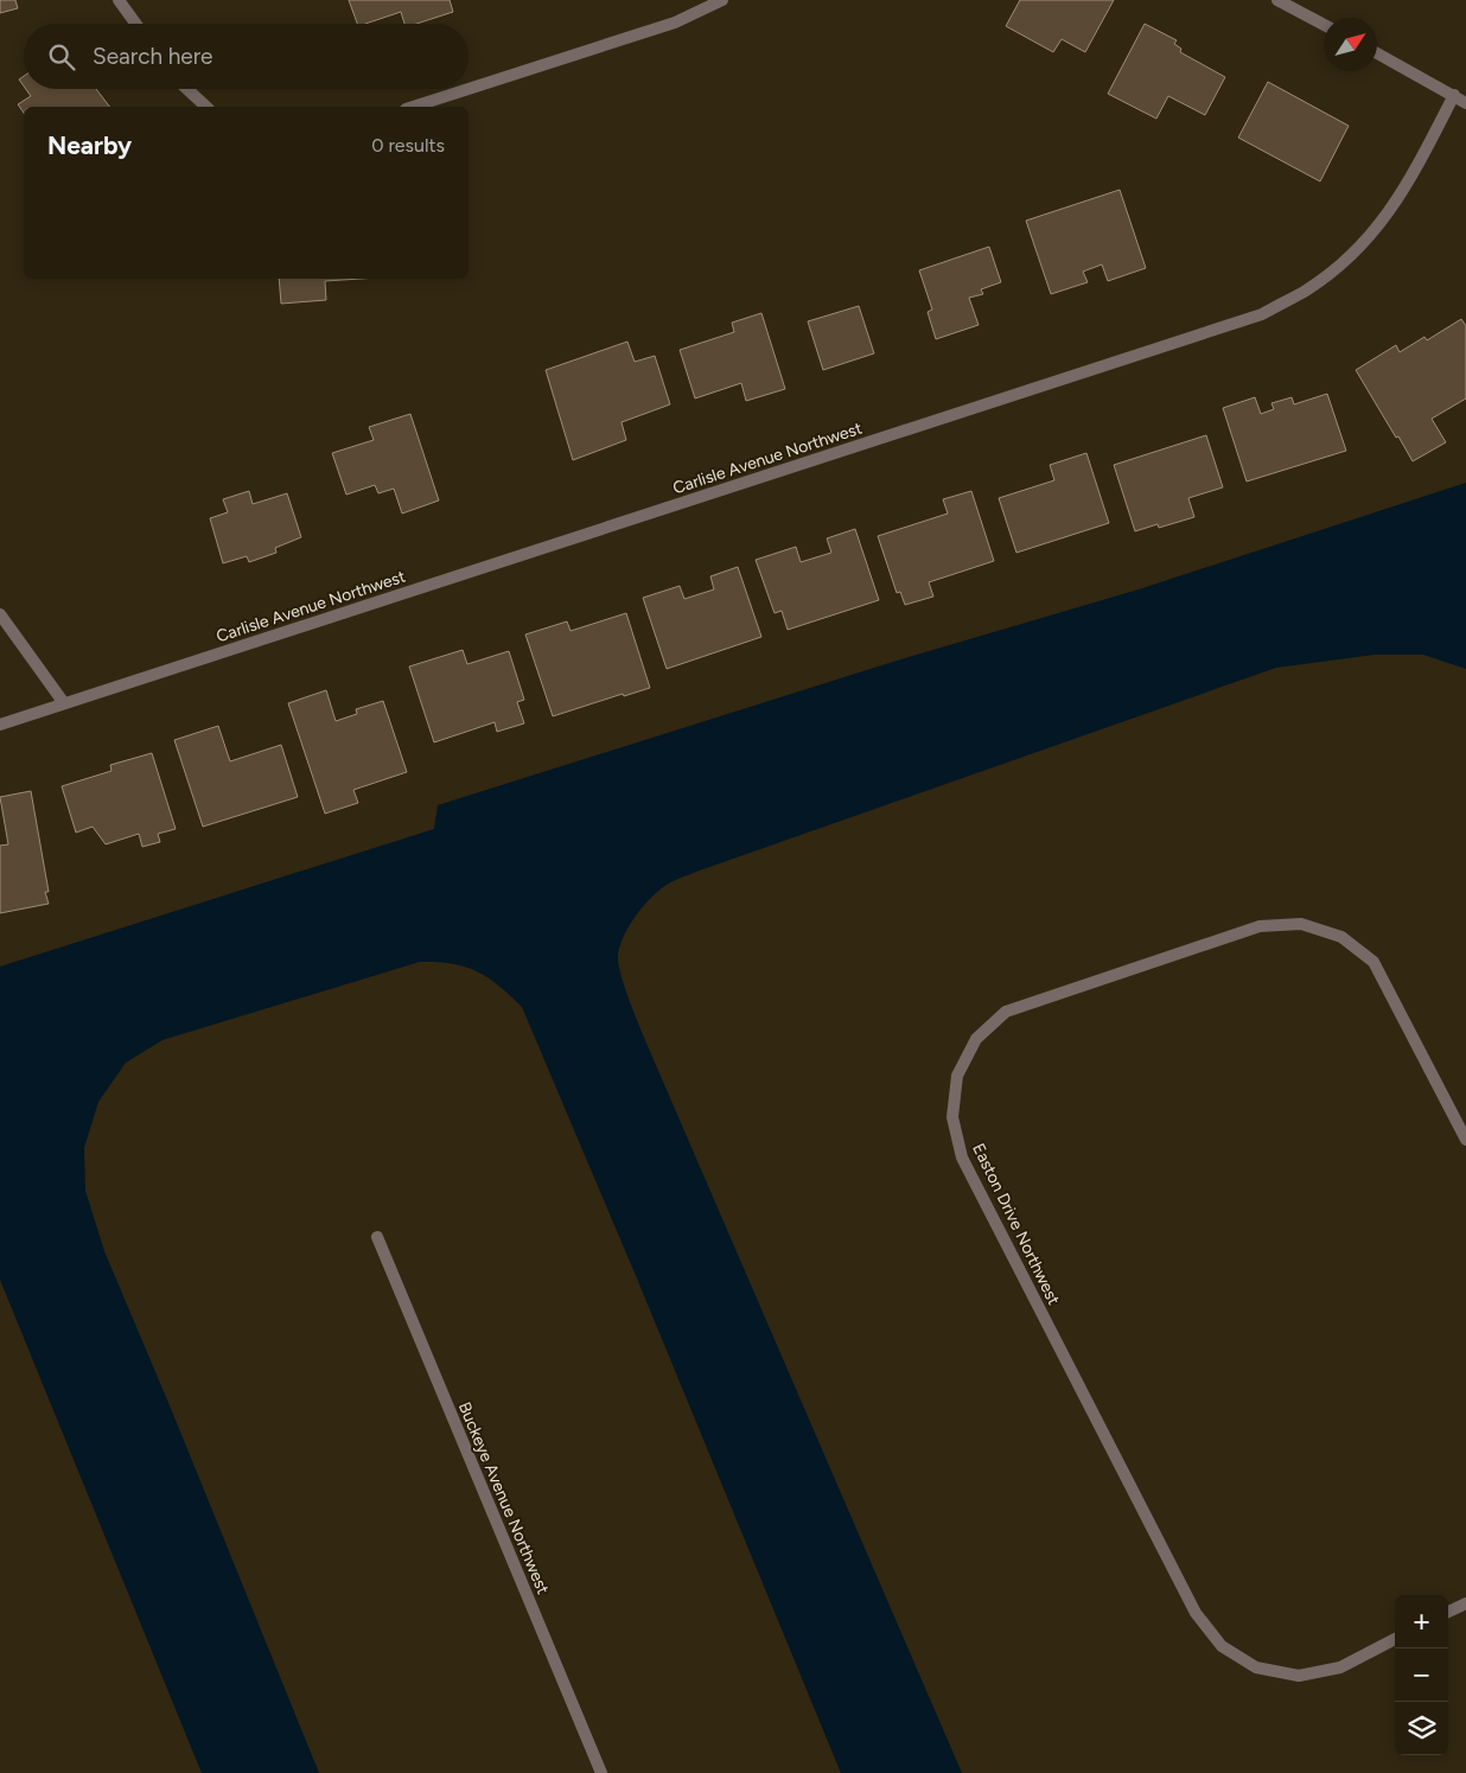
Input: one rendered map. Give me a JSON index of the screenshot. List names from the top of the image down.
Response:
{
  "streets": {
    "street": ["Carlisle Avenue Northwest", "Easton Drive Northwest", "Buckeye Avenue Northwest"]
  },
  "north": "top right",
  "page": {
    "search": "Search here",
    "heading": ["Nearby", "0 results"],
    "map_buttons": ["+", "−"]
  }
}
